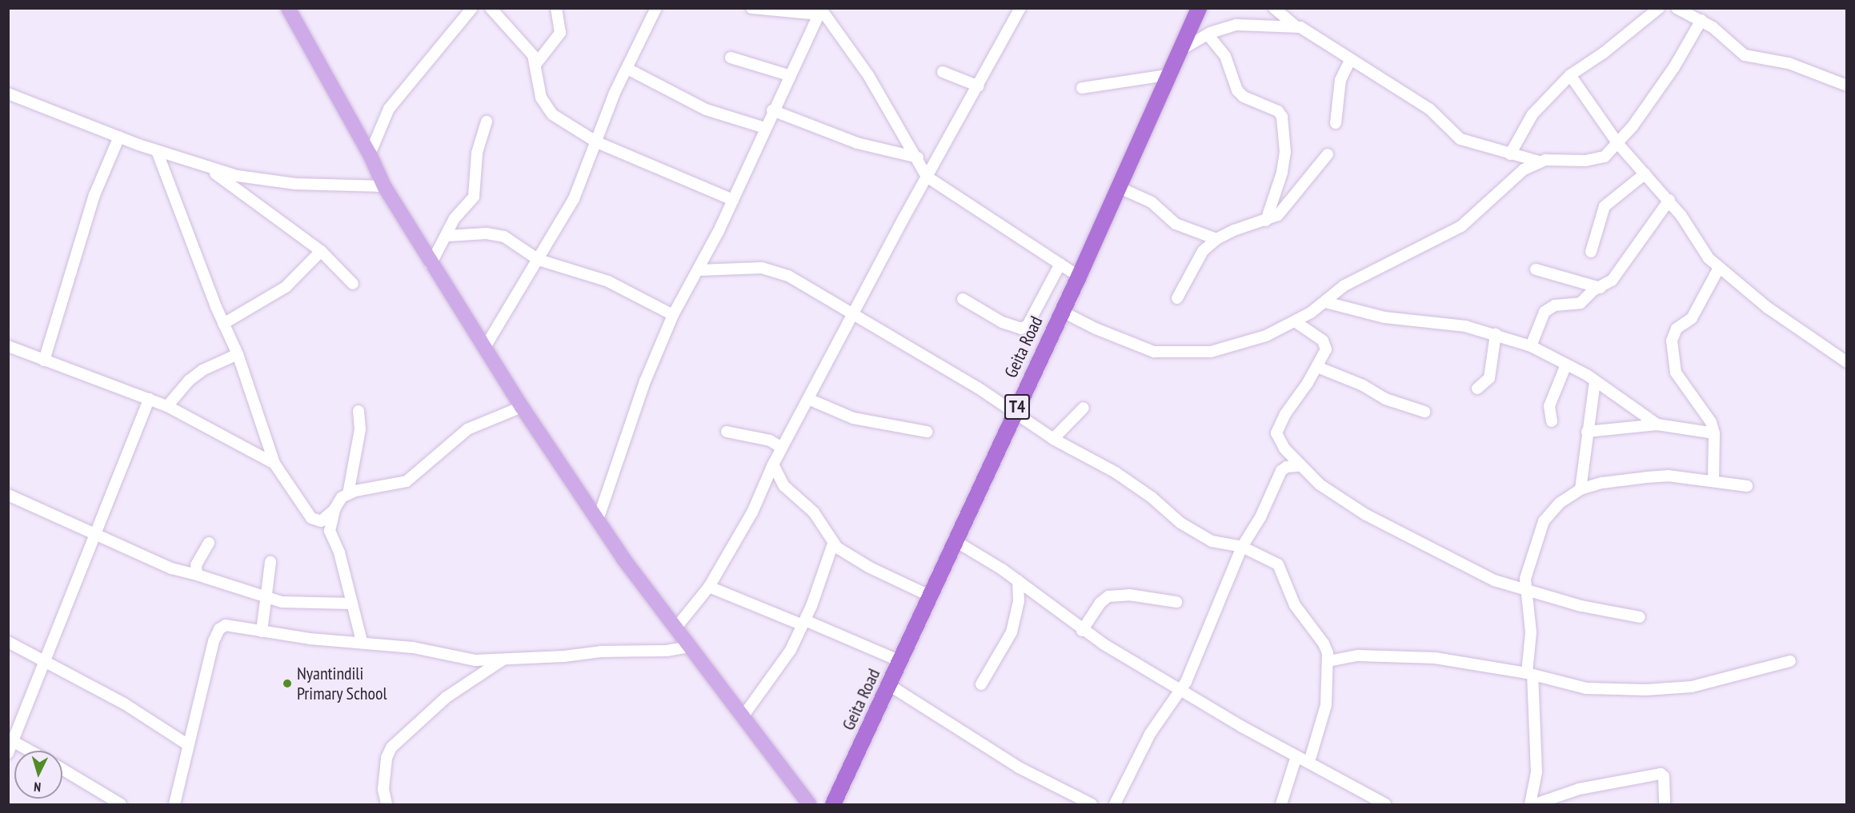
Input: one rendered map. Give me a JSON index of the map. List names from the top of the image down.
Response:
{
  "streets": {
    "highway": ["Geita Road", "T4"]
  },
  "places": ["Nyantindili Primary School"],
  "north": "bottom"
}
